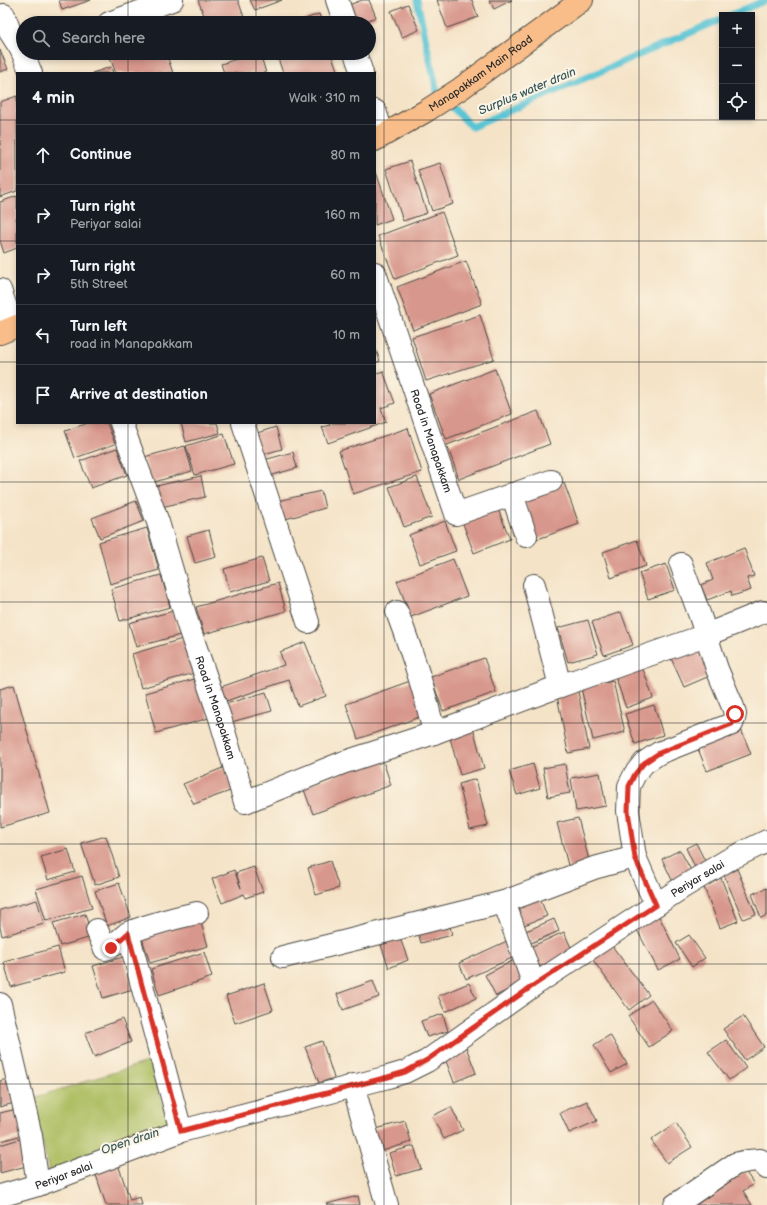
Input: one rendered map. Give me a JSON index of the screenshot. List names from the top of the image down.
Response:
{
  "streets": {
    "main road": ["Manapakkam Main Road"],
    "street": ["Road in Manapakkam", "Periyar salai"]
  },
  "water": ["Surplus water drain", "Open drain"],
  "page": {
    "map_buttons": ["+", "−"],
    "search": "Search here",
    "heading": ["4 min", "Walk · 310 m"],
    "list": [
      ["Continue", "80 m"],
      ["Turn right", "Periyar salai", "160 m"],
      ["Turn right", "5th Street", "60 m"],
      ["Turn left", "road in Manapakkam", "10 m"],
      "Arrive at destination"
    ]
  }
}
